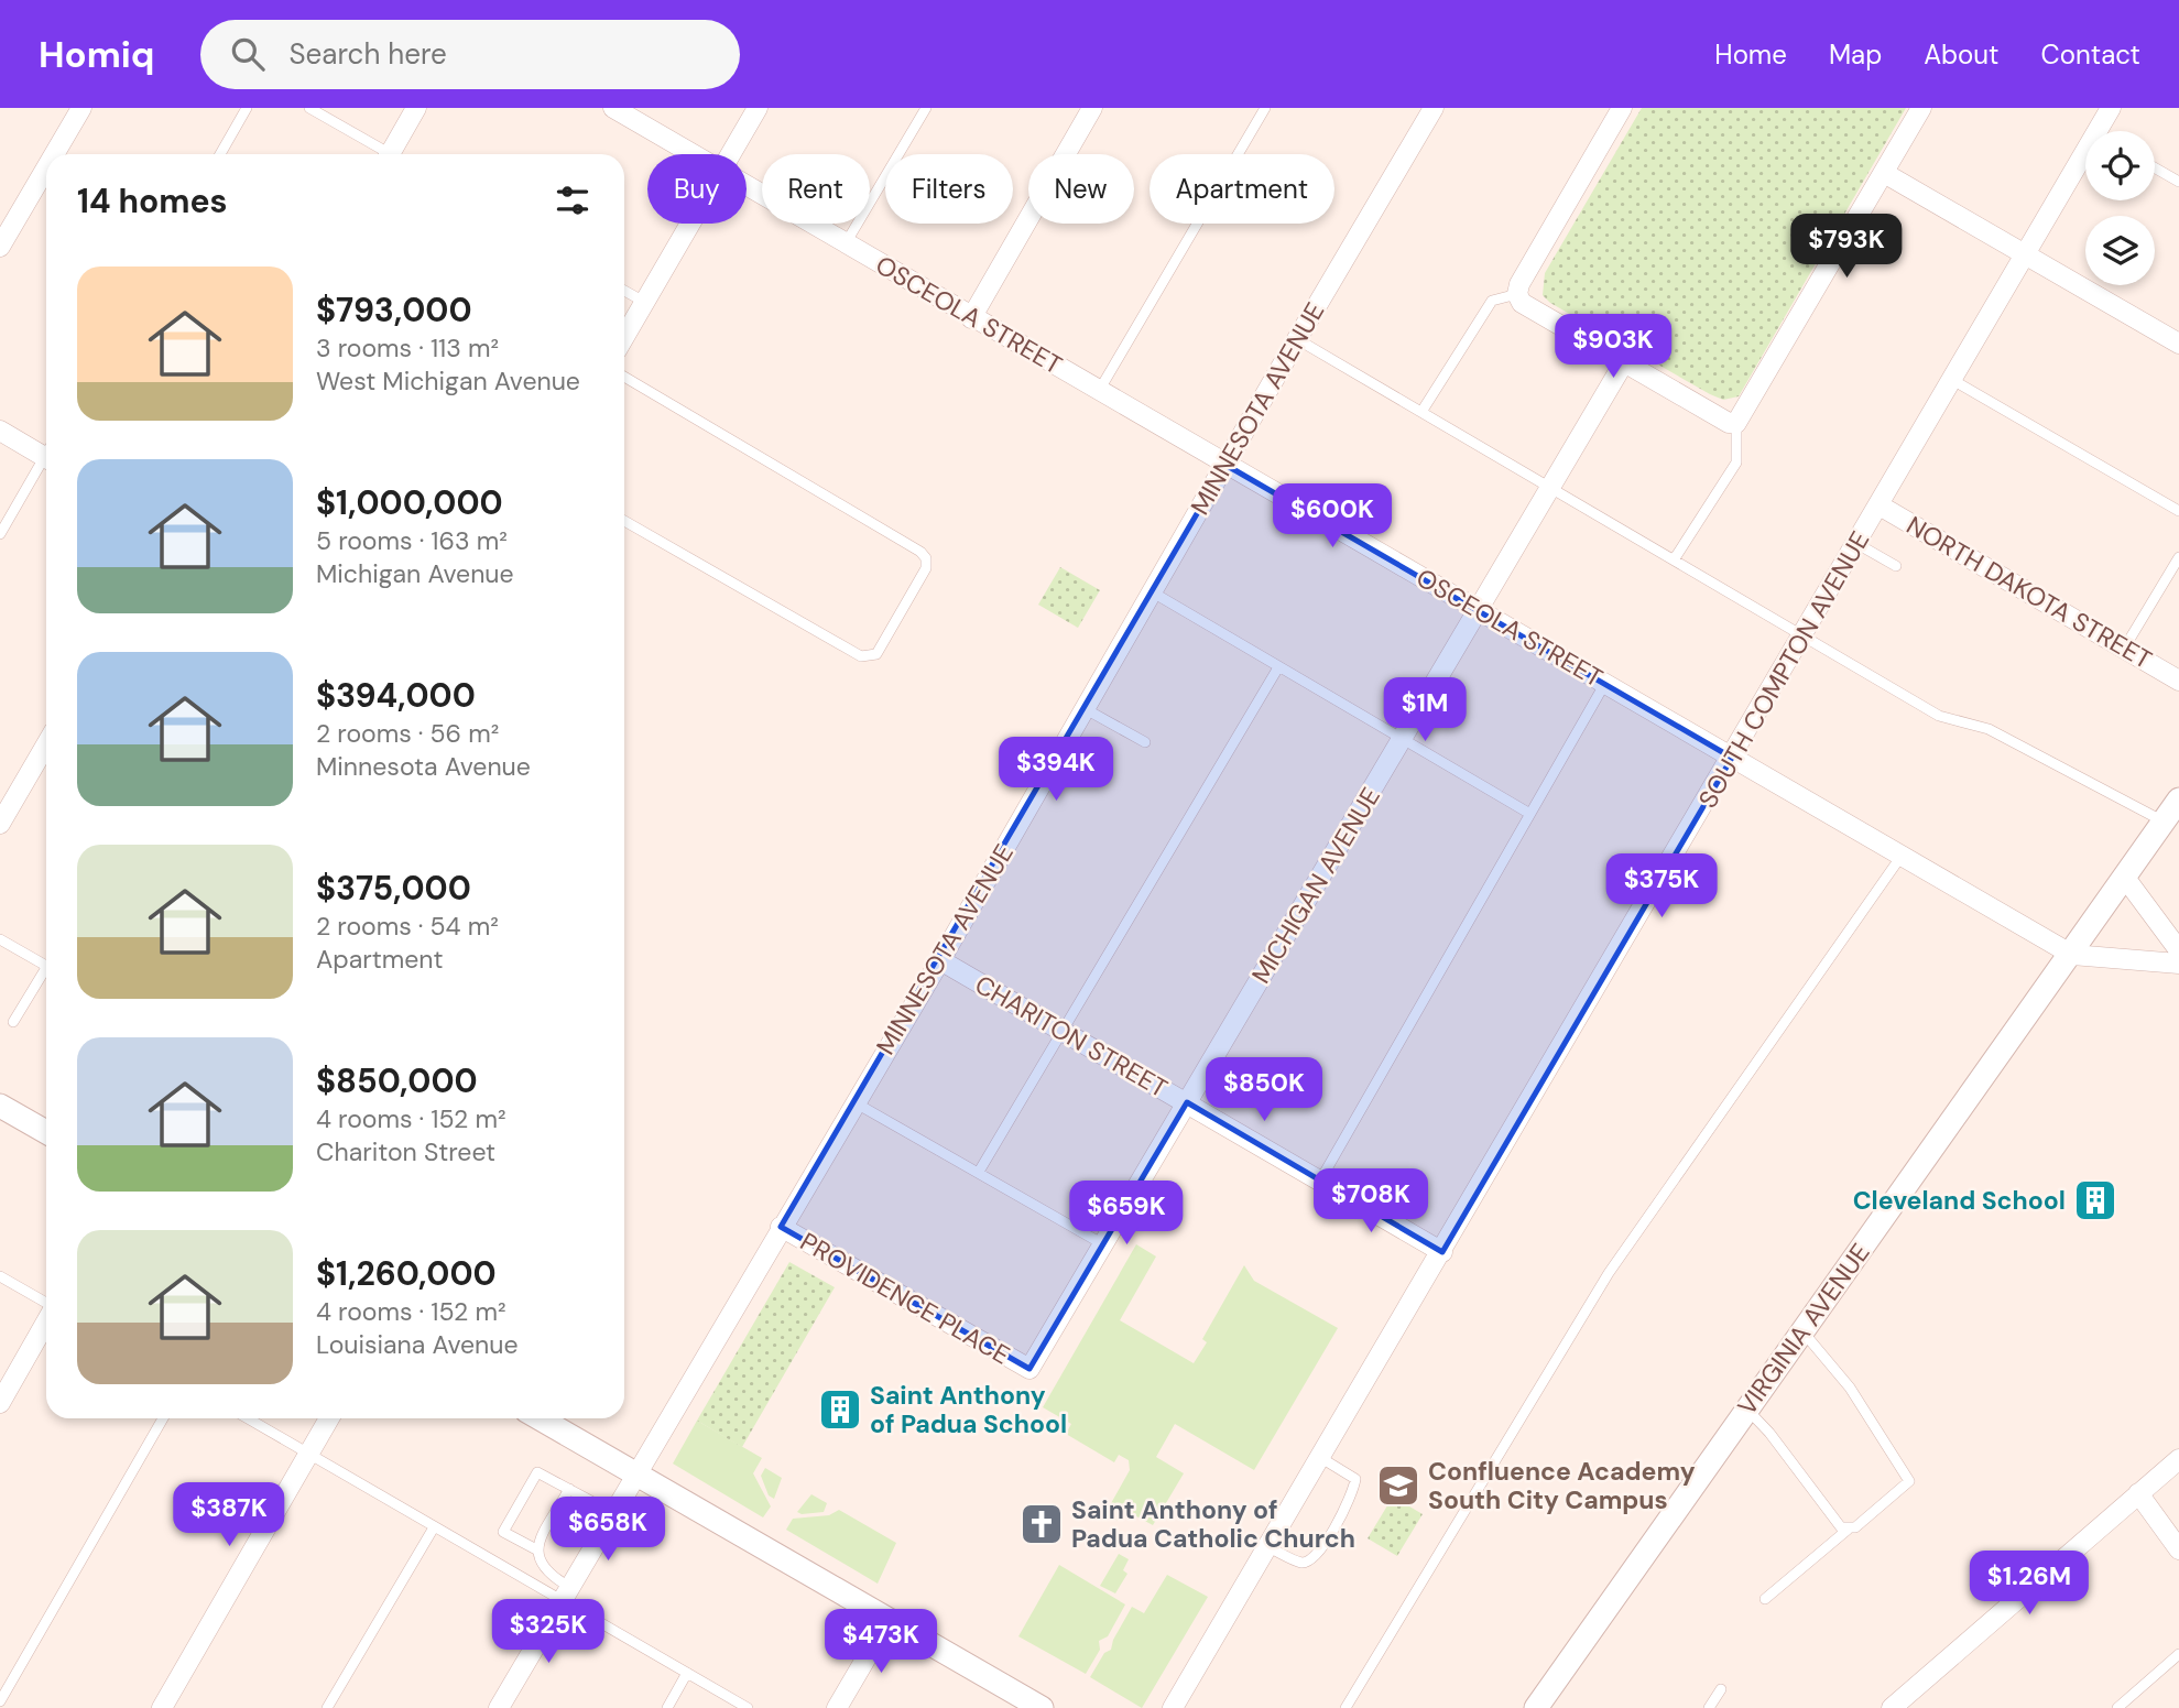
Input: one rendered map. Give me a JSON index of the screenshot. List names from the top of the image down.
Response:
{
  "streets": {
    "street": [
      "OSCEOLA STREET",
      "MINNESOTA AVENUE",
      "NORTH DAKOTA STREET",
      "SOUTH COMPTON AVENUE",
      "MICHIGAN AVENUE",
      "CHARITON STREET",
      "PROVIDENCE PLACE",
      "VIRGINIA AVENUE"
    ]
  },
  "crossings": [
    ["OSCEOLA STREET", "MINNESOTA AVENUE"],
    ["OSCEOLA STREET", "SOUTH COMPTON AVENUE"],
    ["OSCEOLA STREET", "MICHIGAN AVENUE"],
    ["OSCEOLA STREET", "VIRGINIA AVENUE"],
    ["MINNESOTA AVENUE", "CHARITON STREET"],
    ["MINNESOTA AVENUE", "PROVIDENCE PLACE"],
    ["NORTH DAKOTA STREET", "SOUTH COMPTON AVENUE"],
    ["SOUTH COMPTON AVENUE", "CHARITON STREET"],
    ["MICHIGAN AVENUE", "CHARITON STREET"],
    ["MICHIGAN AVENUE", "PROVIDENCE PLACE"]
  ],
  "places": {
    "building": ["Cleveland School", "Saint Anthony of Padua School"],
    "school or university": ["Confluence Academy South City Campus"],
    "church": ["Saint Anthony of Padua Catholic Church"]
  },
  "page": {
    "header": "Homiq",
    "search": "Search here",
    "nav": [
      "Home",
      "Map",
      "About",
      "Contact"
    ],
    "chip": [
      "Buy",
      "Rent",
      "Filters",
      "New",
      "Apartment"
    ],
    "heading": "14 homes",
    "price": [
      "$793K",
      "$903K",
      "$600K",
      "$1M",
      "$394K",
      "$375K",
      "$850K",
      "$708K",
      "$659K",
      "$387K",
      "$658K",
      "$1.26M",
      "$325K",
      "$473K"
    ],
    "list": [
      {
        "name": "$793,000",
        "note": "3 rooms · 113 m² · West Michigan Avenue"
      },
      {
        "name": "$1,000,000",
        "note": "5 rooms · 163 m² · Michigan Avenue"
      },
      {
        "name": "$394,000",
        "note": "2 rooms · 56 m² · Minnesota Avenue"
      },
      {
        "name": "$375,000",
        "note": "2 rooms · 54 m² · Apartment"
      },
      {
        "name": "$850,000",
        "note": "4 rooms · 152 m² · Chariton Street"
      },
      {
        "name": "$1,260,000",
        "note": "4 rooms · 152 m² · Louisiana Avenue"
      }
    ]
  }
}
